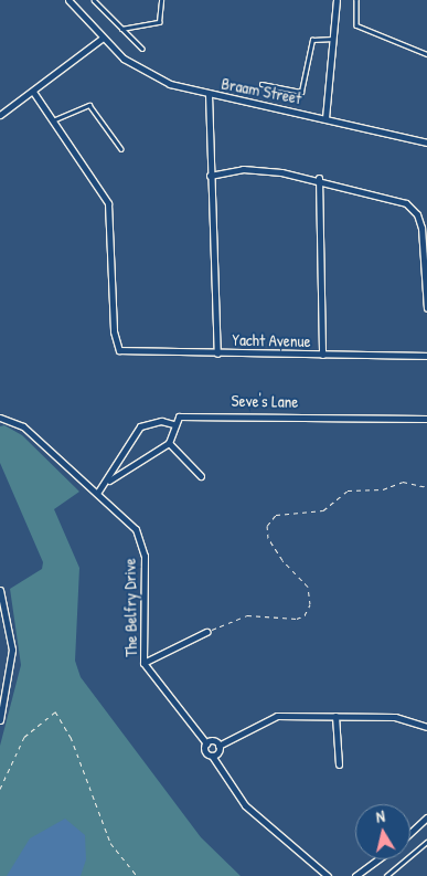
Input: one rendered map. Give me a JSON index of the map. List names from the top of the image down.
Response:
{
  "streets": {
    "street": [
      "Braam Street",
      "Yacht Avenue",
      "Seve's Lane",
      "The Belfry Drive"
    ]
  },
  "north": "top"
}
